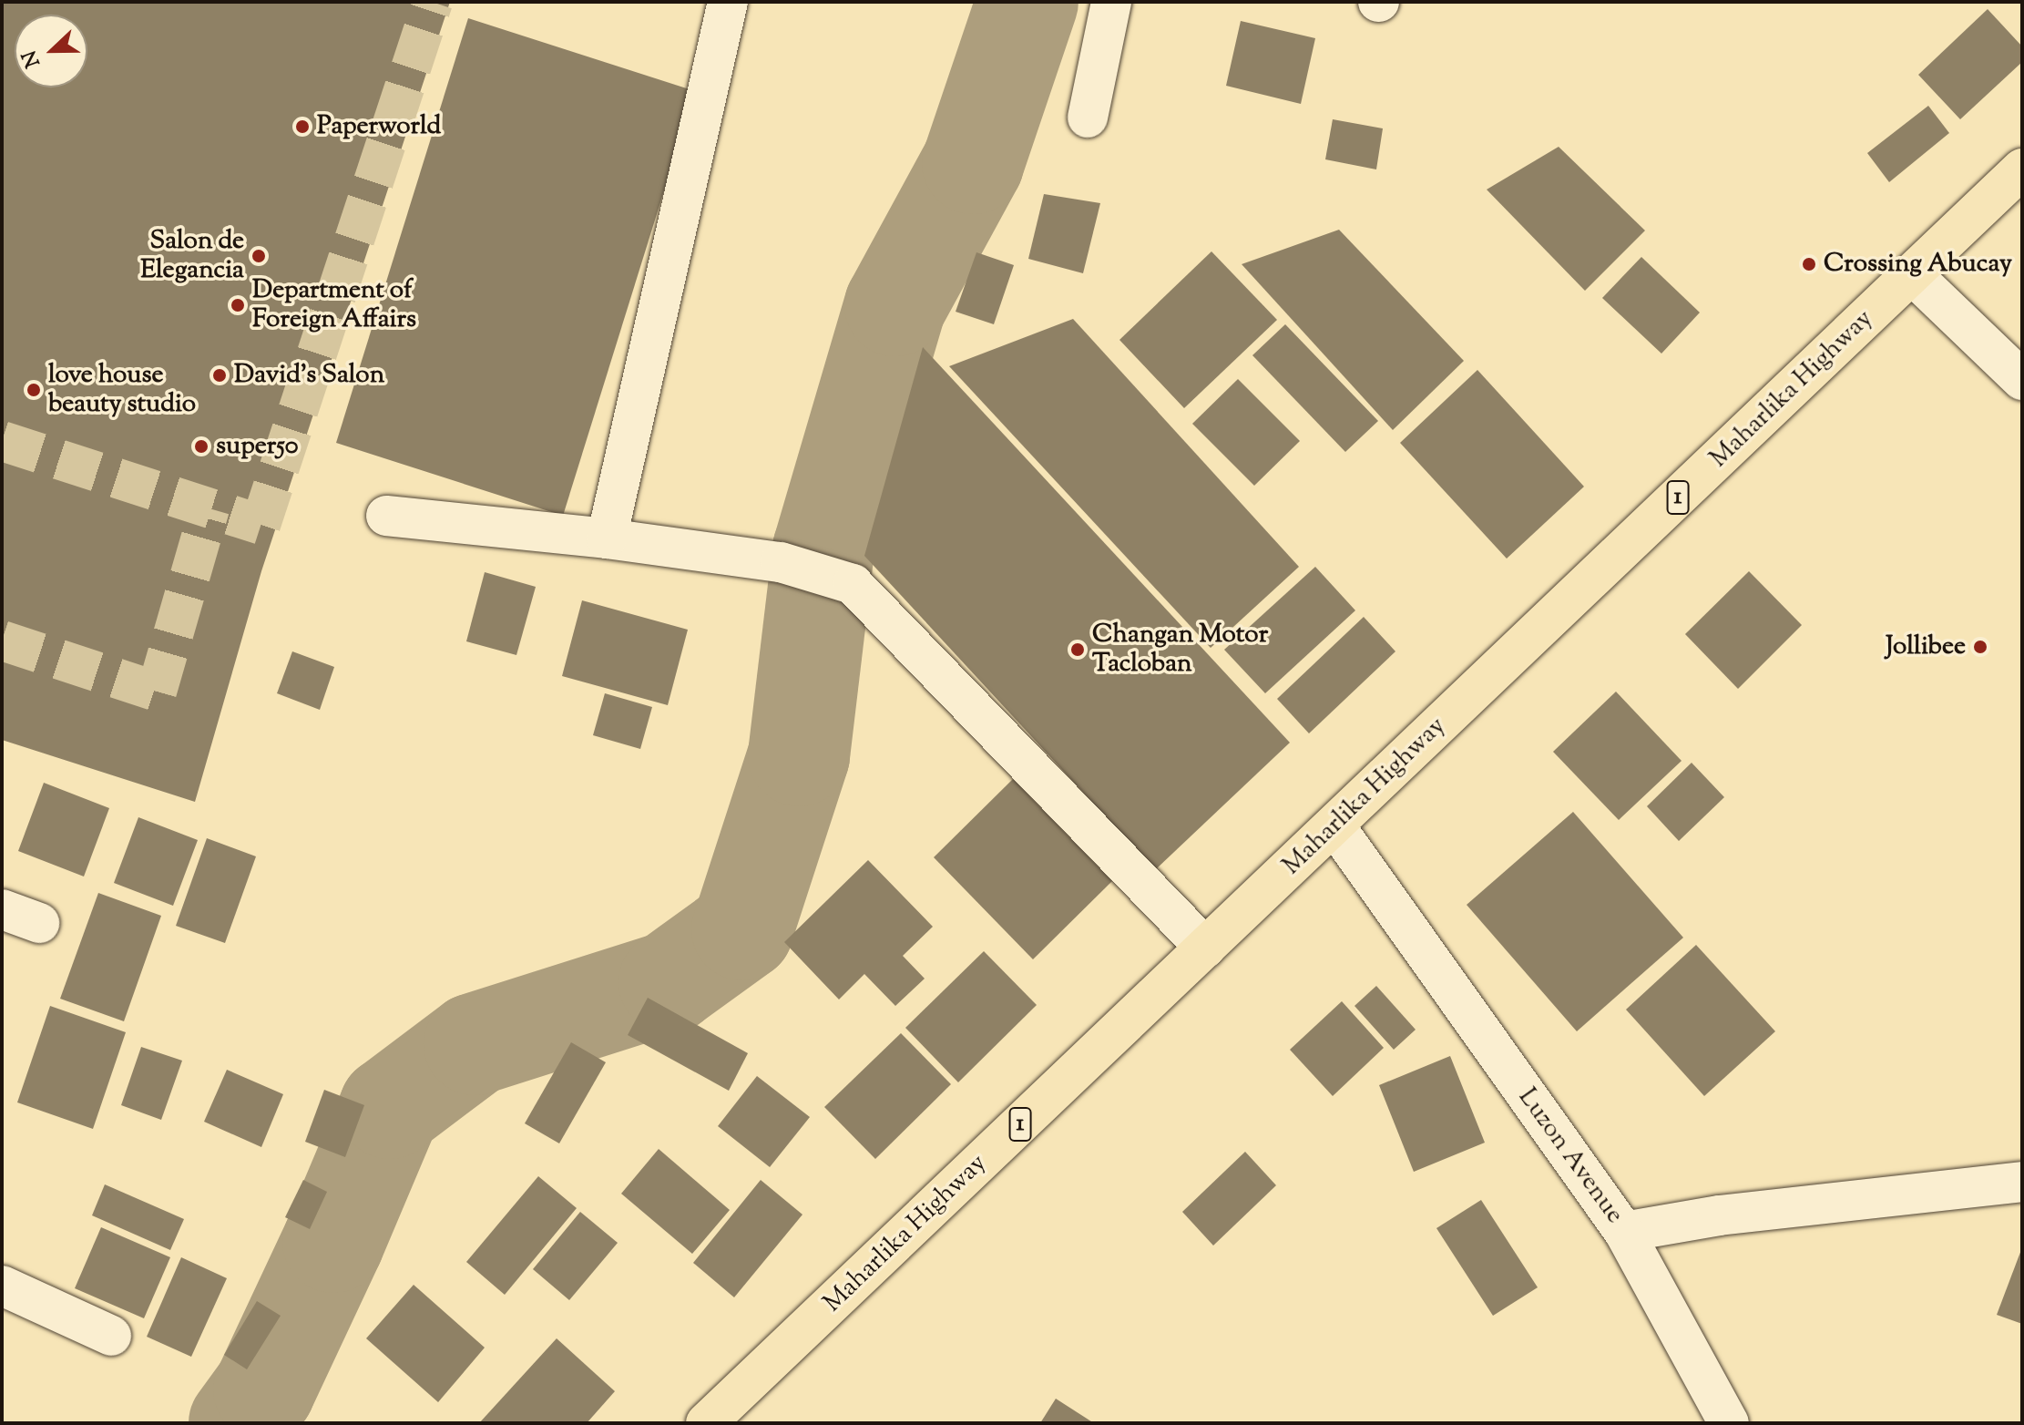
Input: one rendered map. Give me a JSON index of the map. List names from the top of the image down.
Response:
{
  "streets": {
    "main road": ["Maharlika Highway", "1"],
    "street": ["Luzon Avenue"]
  },
  "crossings": [
    ["Maharlika Highway", "Luzon Avenue"]
  ],
  "places": [
    "Paperworld",
    "Salon de Elegancia",
    "Crossing Abucay",
    "Department of Foreign Affairs",
    "David's Salon",
    "love house beauty studio",
    "super50",
    "Jollibee",
    "Changan Motor Tacloban"
  ],
  "north": "left"
}
